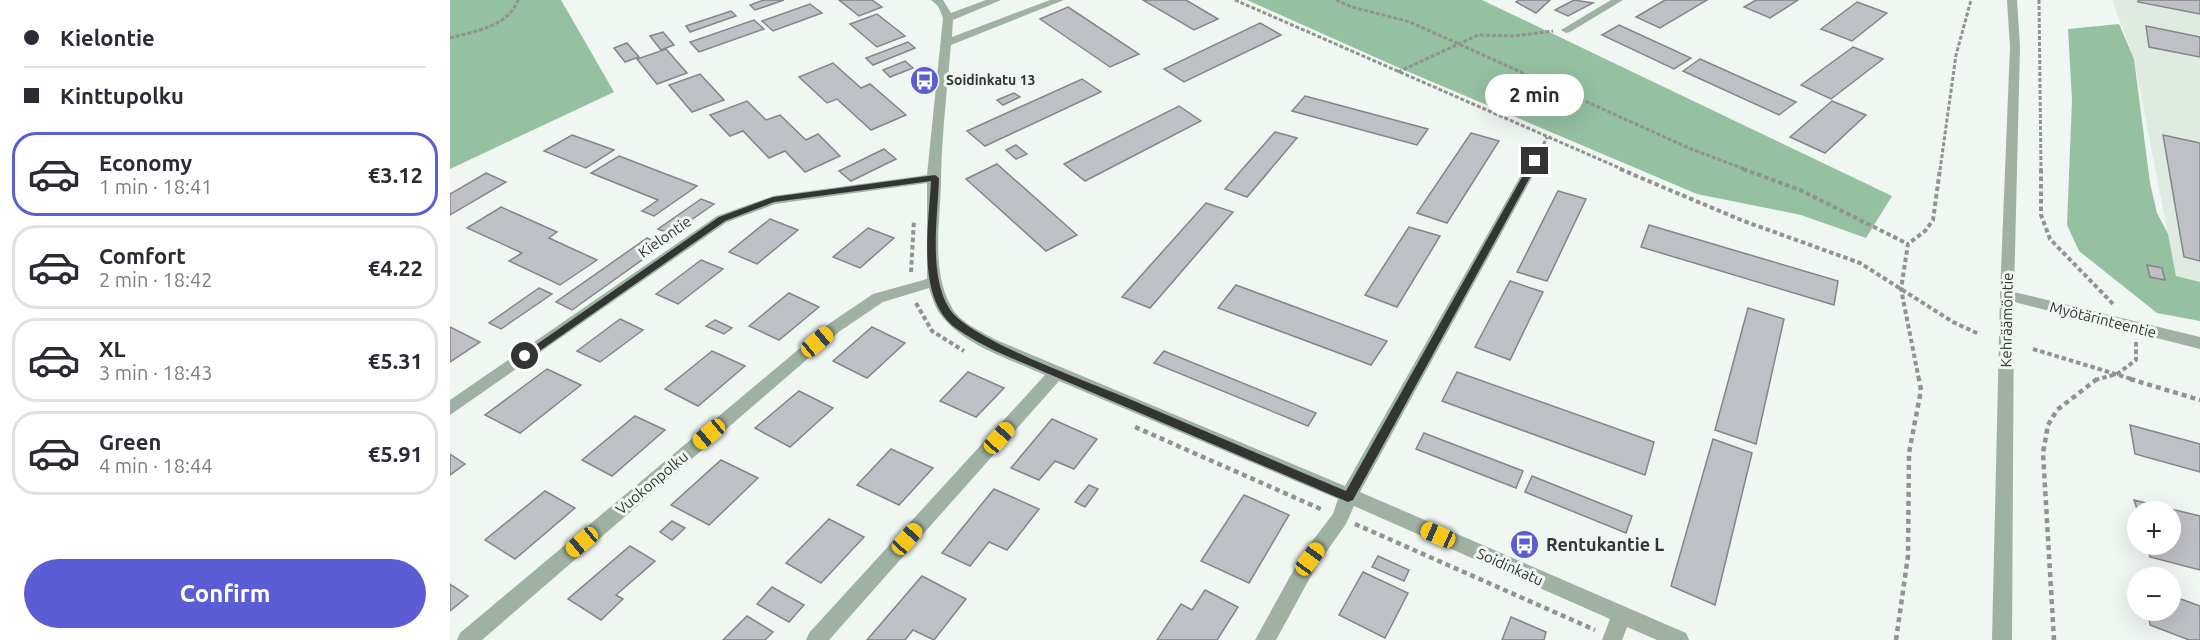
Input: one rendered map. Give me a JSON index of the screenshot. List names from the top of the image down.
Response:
{
  "streets": {
    "street": [
      "Kielontie",
      "Kehräämöntie",
      "Myötärinteentie",
      "Vuokonpolku",
      "Soidinkatu"
    ]
  },
  "crossings": [
    ["Kielontie", "Soidinkatu"],
    ["Kehräämöntie", "Myötärinteentie"],
    ["Vuokonpolku", "Soidinkatu"]
  ],
  "places": {
    "bus stop": ["Soidinkatu 13", "Rentukantie L"]
  },
  "page": {
    "banner": ["Kielontie", "Kinttupolku"],
    "bubble": "2 min",
    "list": [
      {
        "name": "Economy",
        "note": "1 min · 18:41",
        "value": "€3.12"
      },
      {
        "name": "Comfort",
        "note": "2 min · 18:42",
        "value": "€4.22"
      },
      {
        "name": "XL",
        "note": "3 min · 18:43",
        "value": "€5.31"
      },
      {
        "name": "Green",
        "note": "4 min · 18:44",
        "value": "€5.91"
      }
    ],
    "map_buttons": ["+", "−"],
    "buttons": "Confirm"
  }
}
